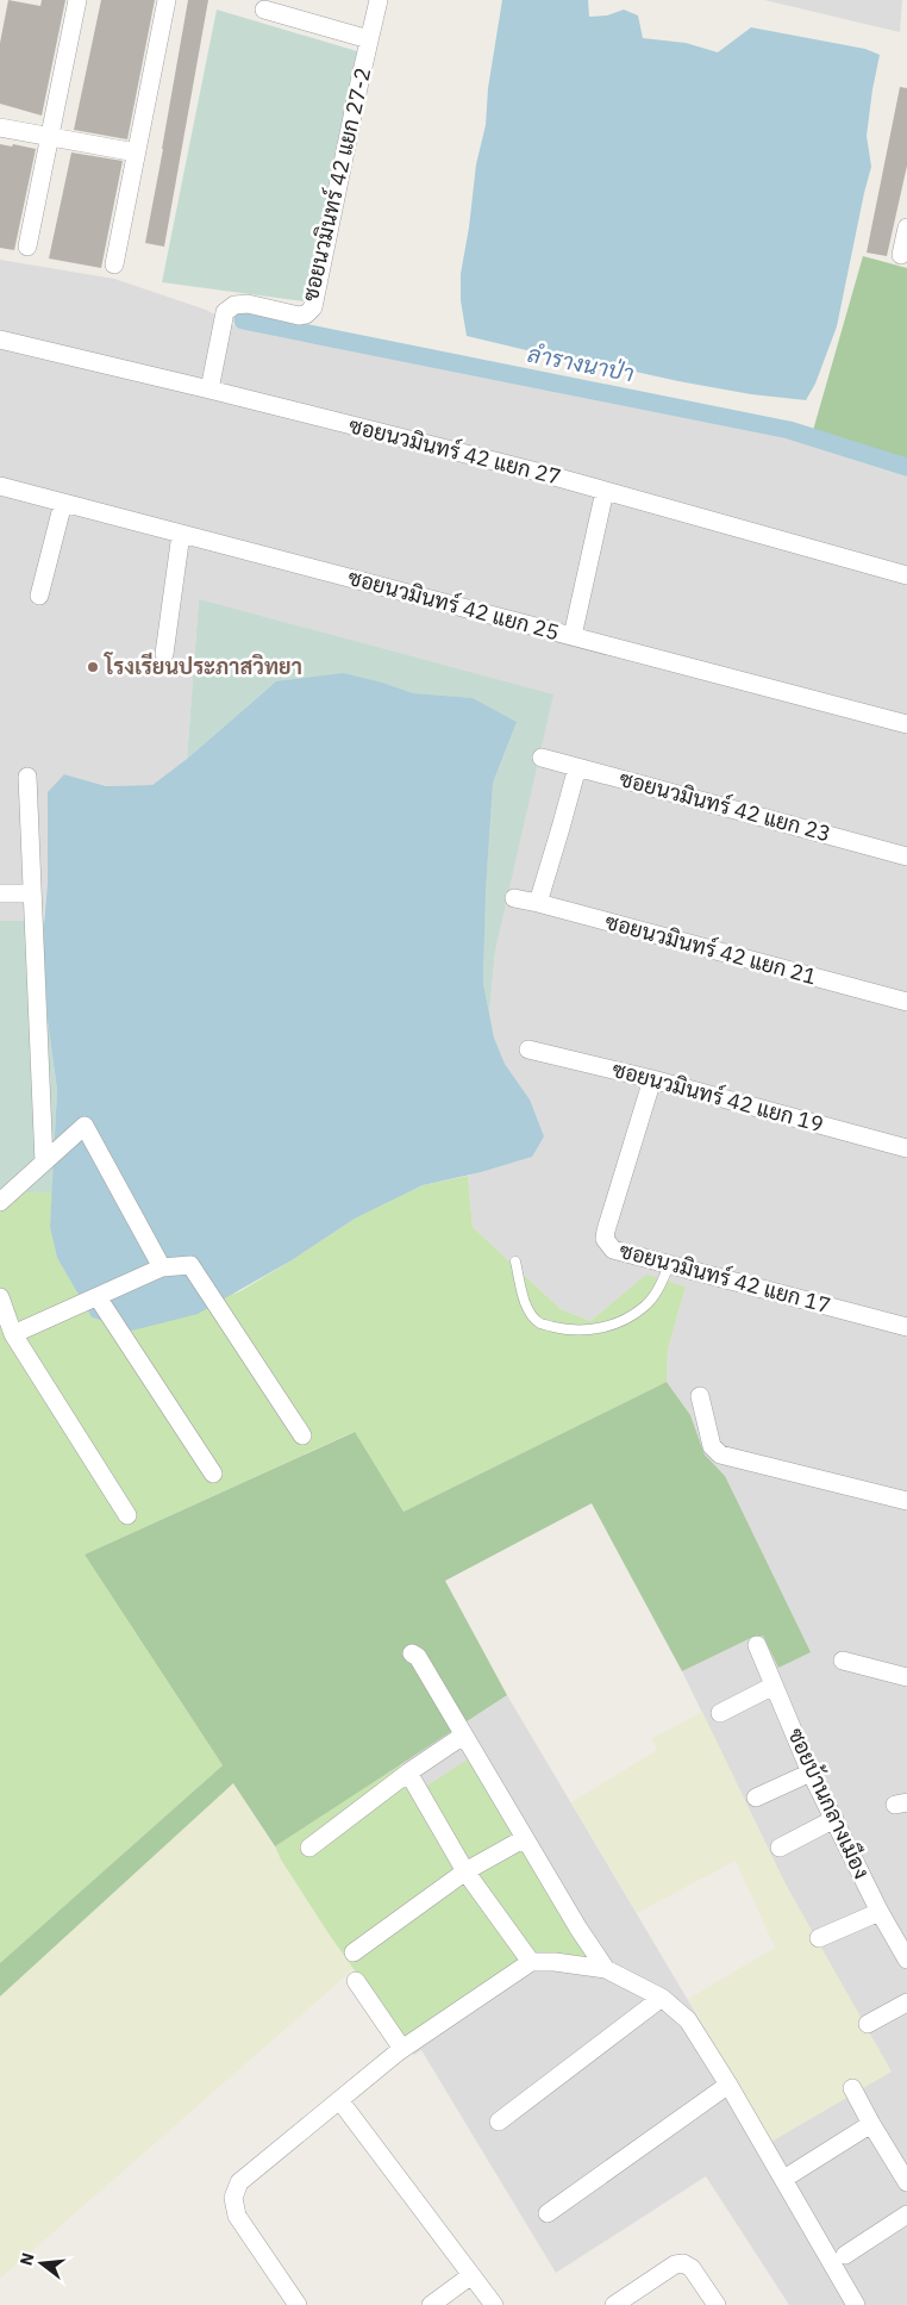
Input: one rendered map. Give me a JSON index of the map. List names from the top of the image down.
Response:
{
  "streets": {
    "street": [
      "ซอยนวมินทร์ 42 แยก 27-2",
      "ซอยนวมินทร์ 42 แยก 27",
      "ซอยนวมินทร์ 42 แยก 25",
      "ซอยนวมินทร์ 42 แยก 23",
      "ซอยนวมินทร์ 42 แยก 21",
      "ซอยนวมินทร์ 42 แยก 19",
      "ซอยนวมินทร์ 42 แยก 17",
      "ซอยบ้านกลางเมือง"
    ]
  },
  "crossings": [
    ["ซอยนวมินทร์ 42 แยก 27-2", "ซอยนวมินทร์ 42 แยก 27"],
    ["ซอยนวมินทร์ 42 แยก 19", "ซอยนวมินทร์ 42 แยก 17"]
  ],
  "water": ["ลำรางนาป่า"],
  "places": ["โรงเรียนประภาสวิทยา"],
  "north": "left"
}
